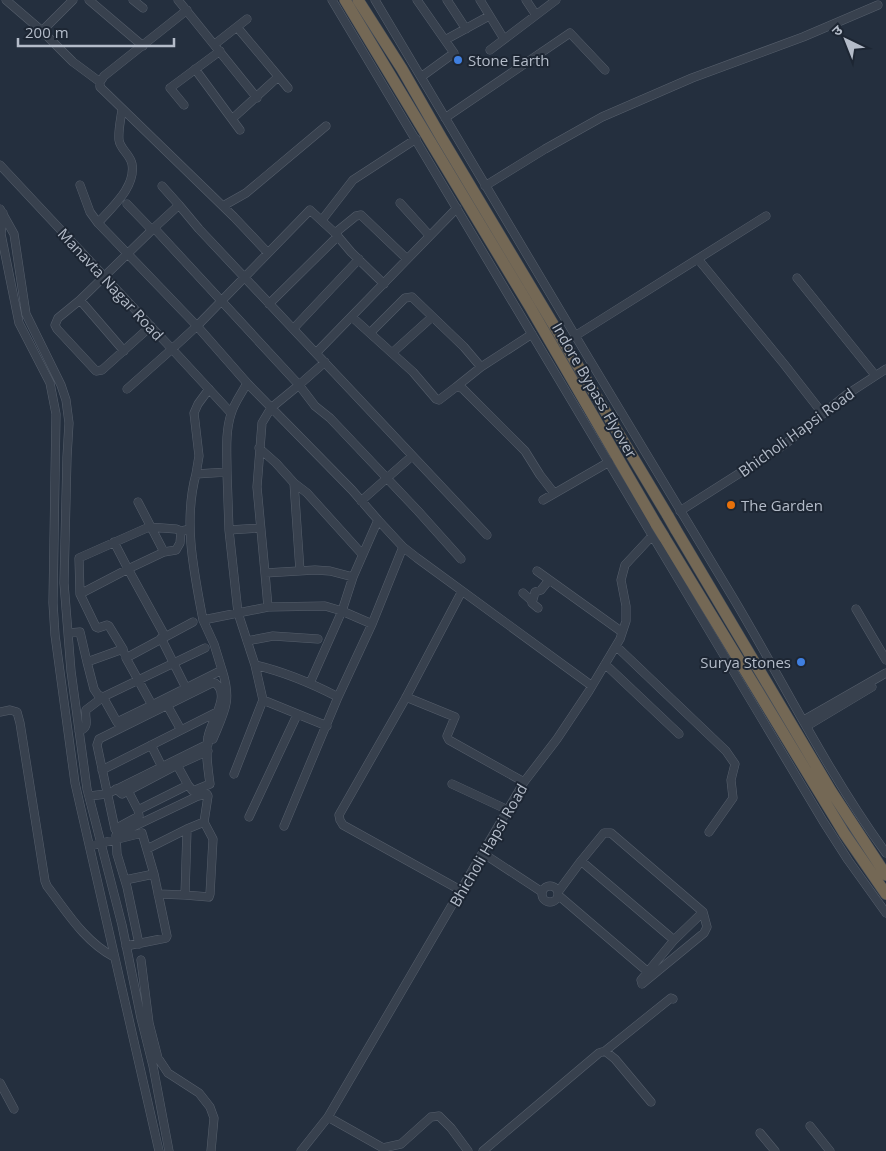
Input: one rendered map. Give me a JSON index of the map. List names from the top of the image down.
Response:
{
  "streets": {
    "highway": ["Indore Bypass Flyover"],
    "street": ["Manavta Nagar Road", "Bhicholi Hapsi Road"]
  },
  "places": ["Stone Earth", "The Garden", "Surya Stones"],
  "scale_bar": "200 m",
  "north": "top left"
}
